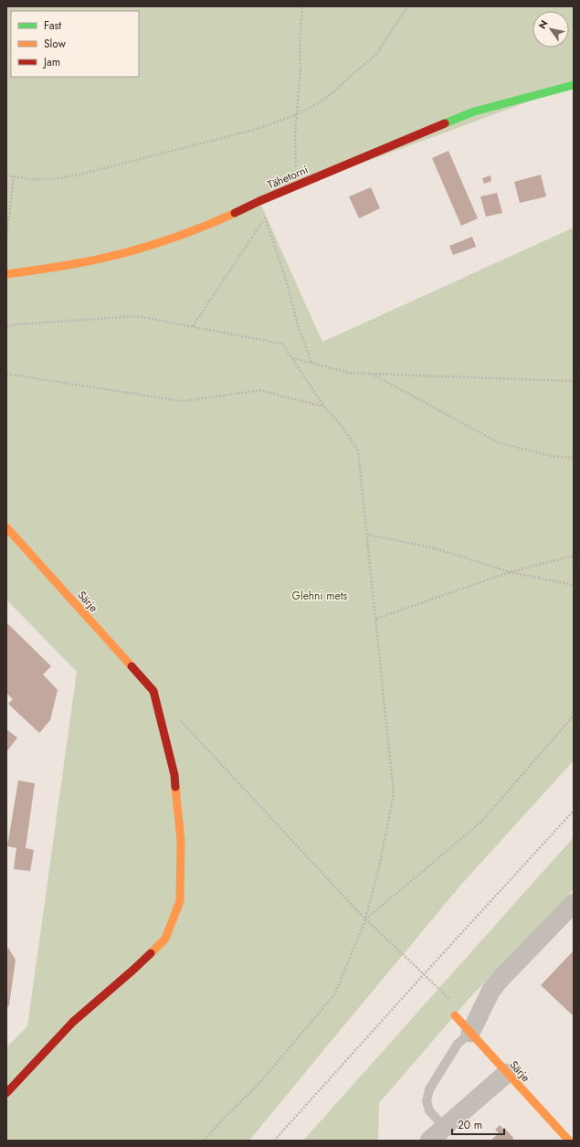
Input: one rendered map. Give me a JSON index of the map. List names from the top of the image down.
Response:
{
  "streets": {
    "street": ["Tähetorni", "Särje"]
  },
  "parks": ["Glehni mets"],
  "legend": ["Fast", "Slow", "Jam"],
  "scale_bar": "20 m",
  "north": "top left"
}
